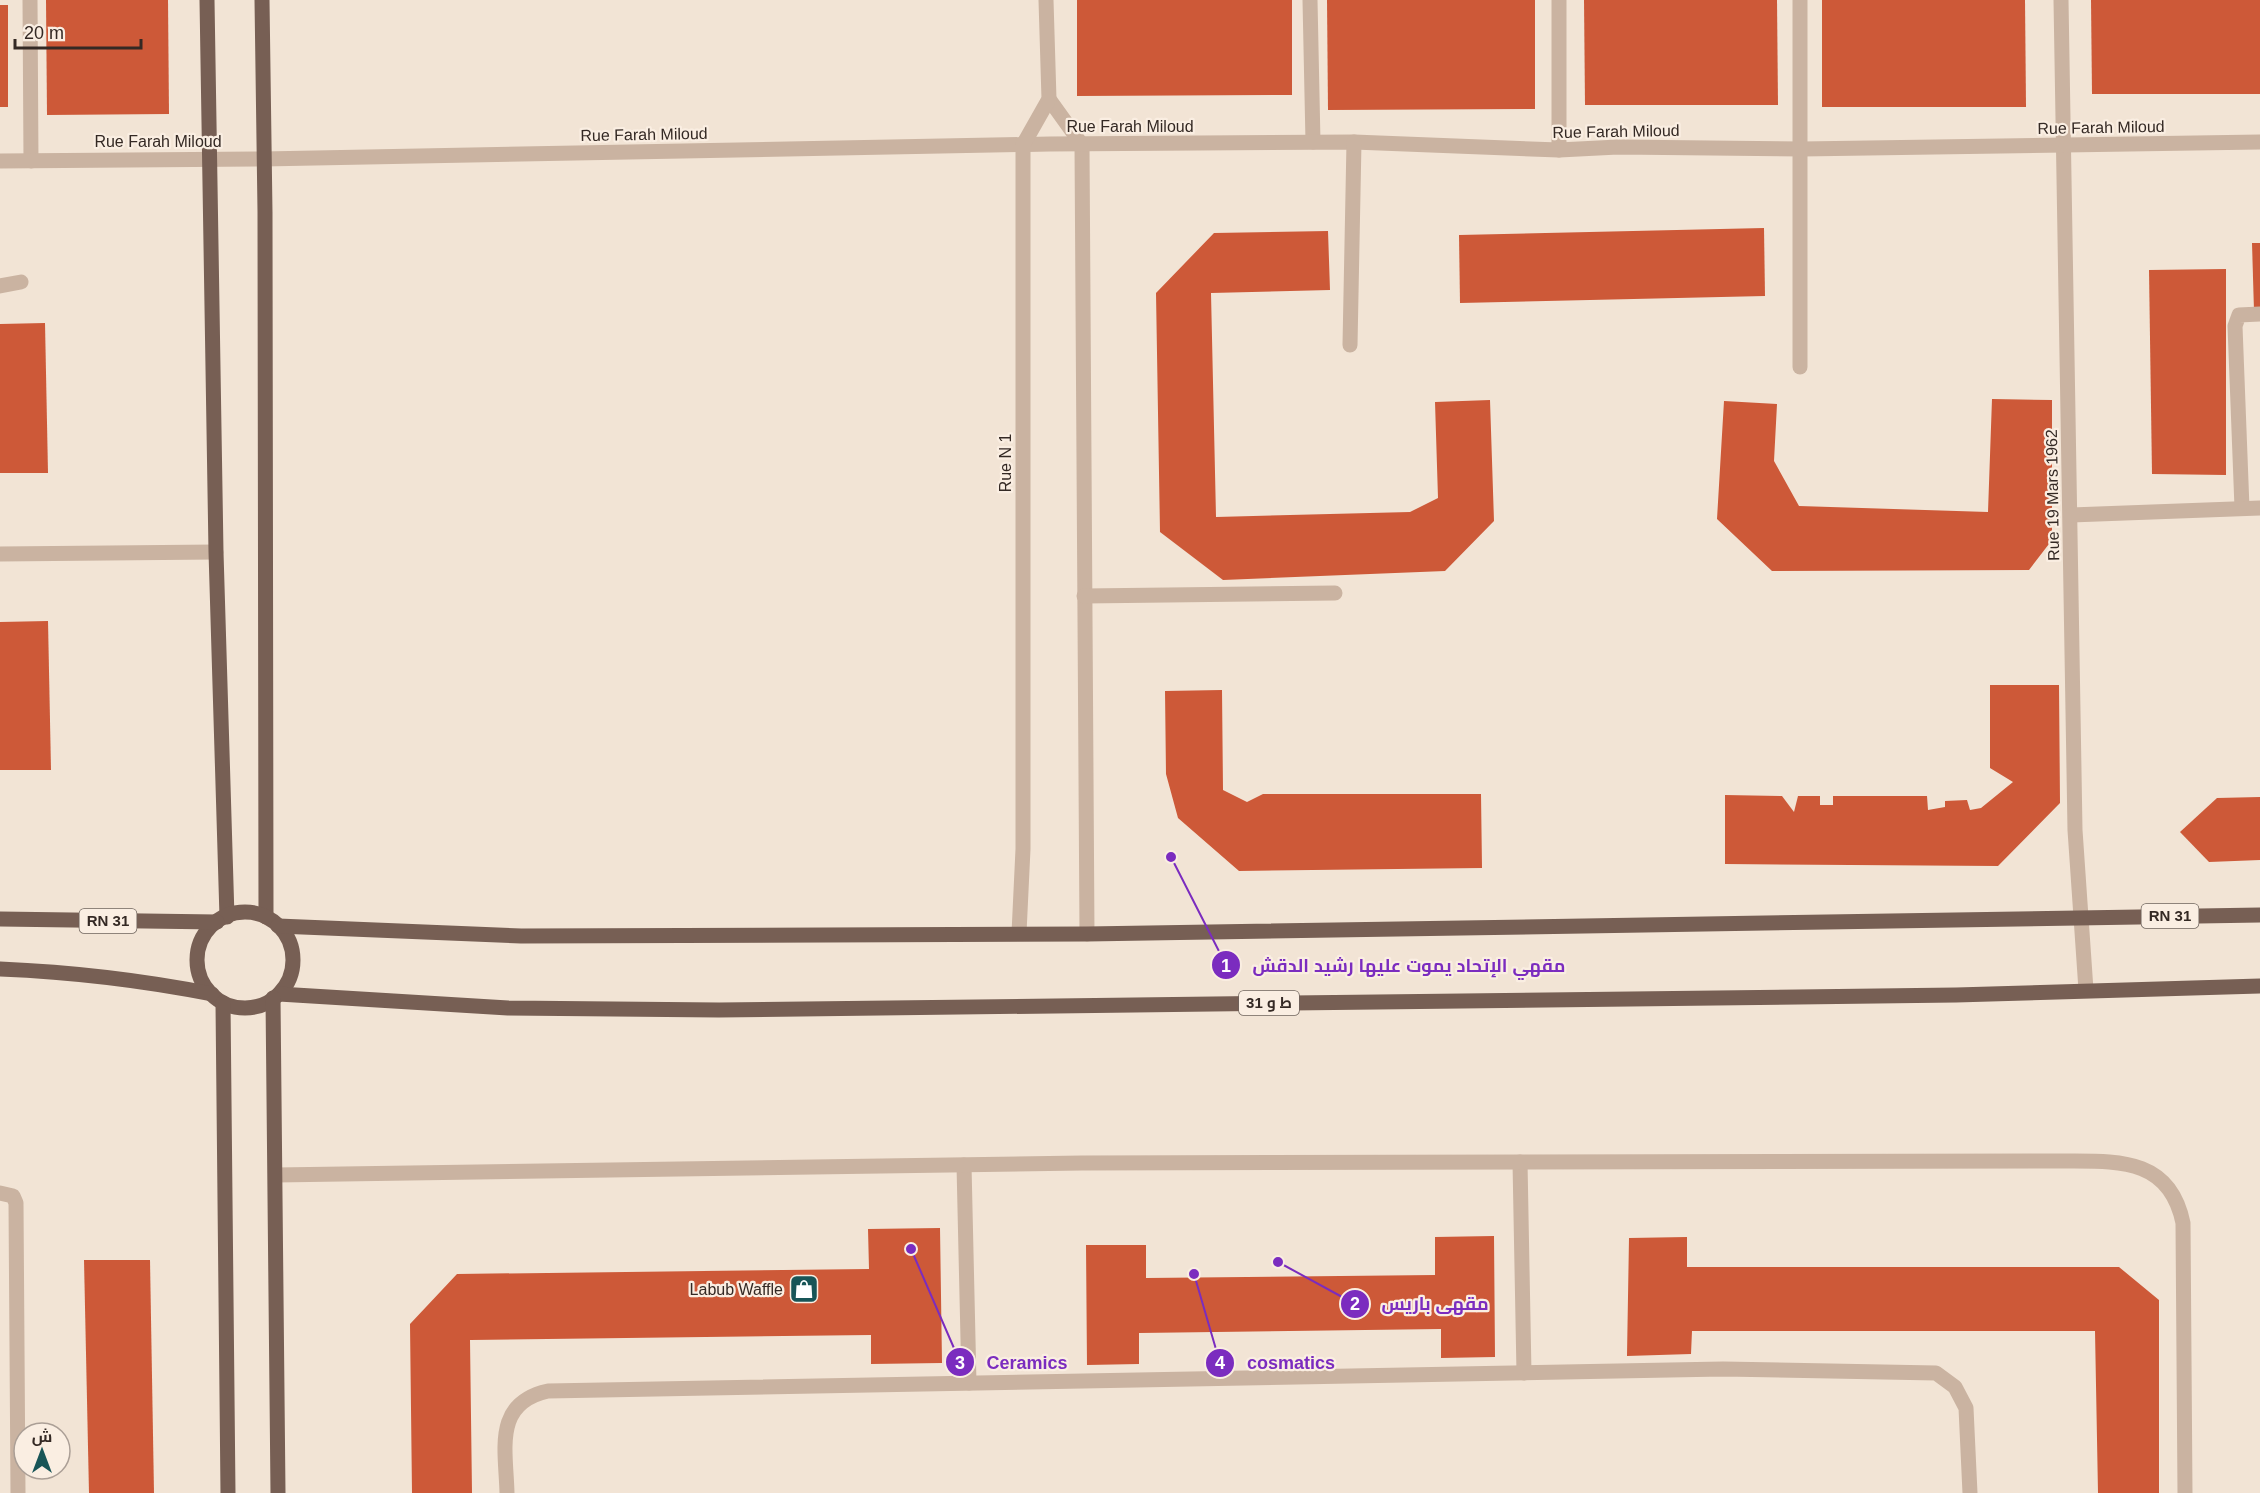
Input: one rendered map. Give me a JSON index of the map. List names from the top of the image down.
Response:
{
  "streets": {
    "main road": ["RN 31", "ط و 31"],
    "street": ["Rue Farah Miloud", "Rue N 1", "Rue 19 Mars 1962"]
  },
  "crossings": [
    ["Rue Farah Miloud", "Rue N 1"],
    ["Rue Farah Miloud", "Rue 19 Mars 1962"],
    ["Rue N 1", "RN 31"],
    ["Rue 19 Mars 1962", "RN 31"],
    ["Rue 19 Mars 1962", "ط و 31"],
    ["RN 31", "ط و 31"]
  ],
  "places": {
    "other": [
      "مقهي الإتحاد يموت عليها رشيد الدقش",
      "Ceramics",
      "مقهى باريس",
      "cosmatics"
    ],
    "shop": ["Labub Waffle"]
  },
  "scale_bar": "20 m",
  "north": "top"
}
